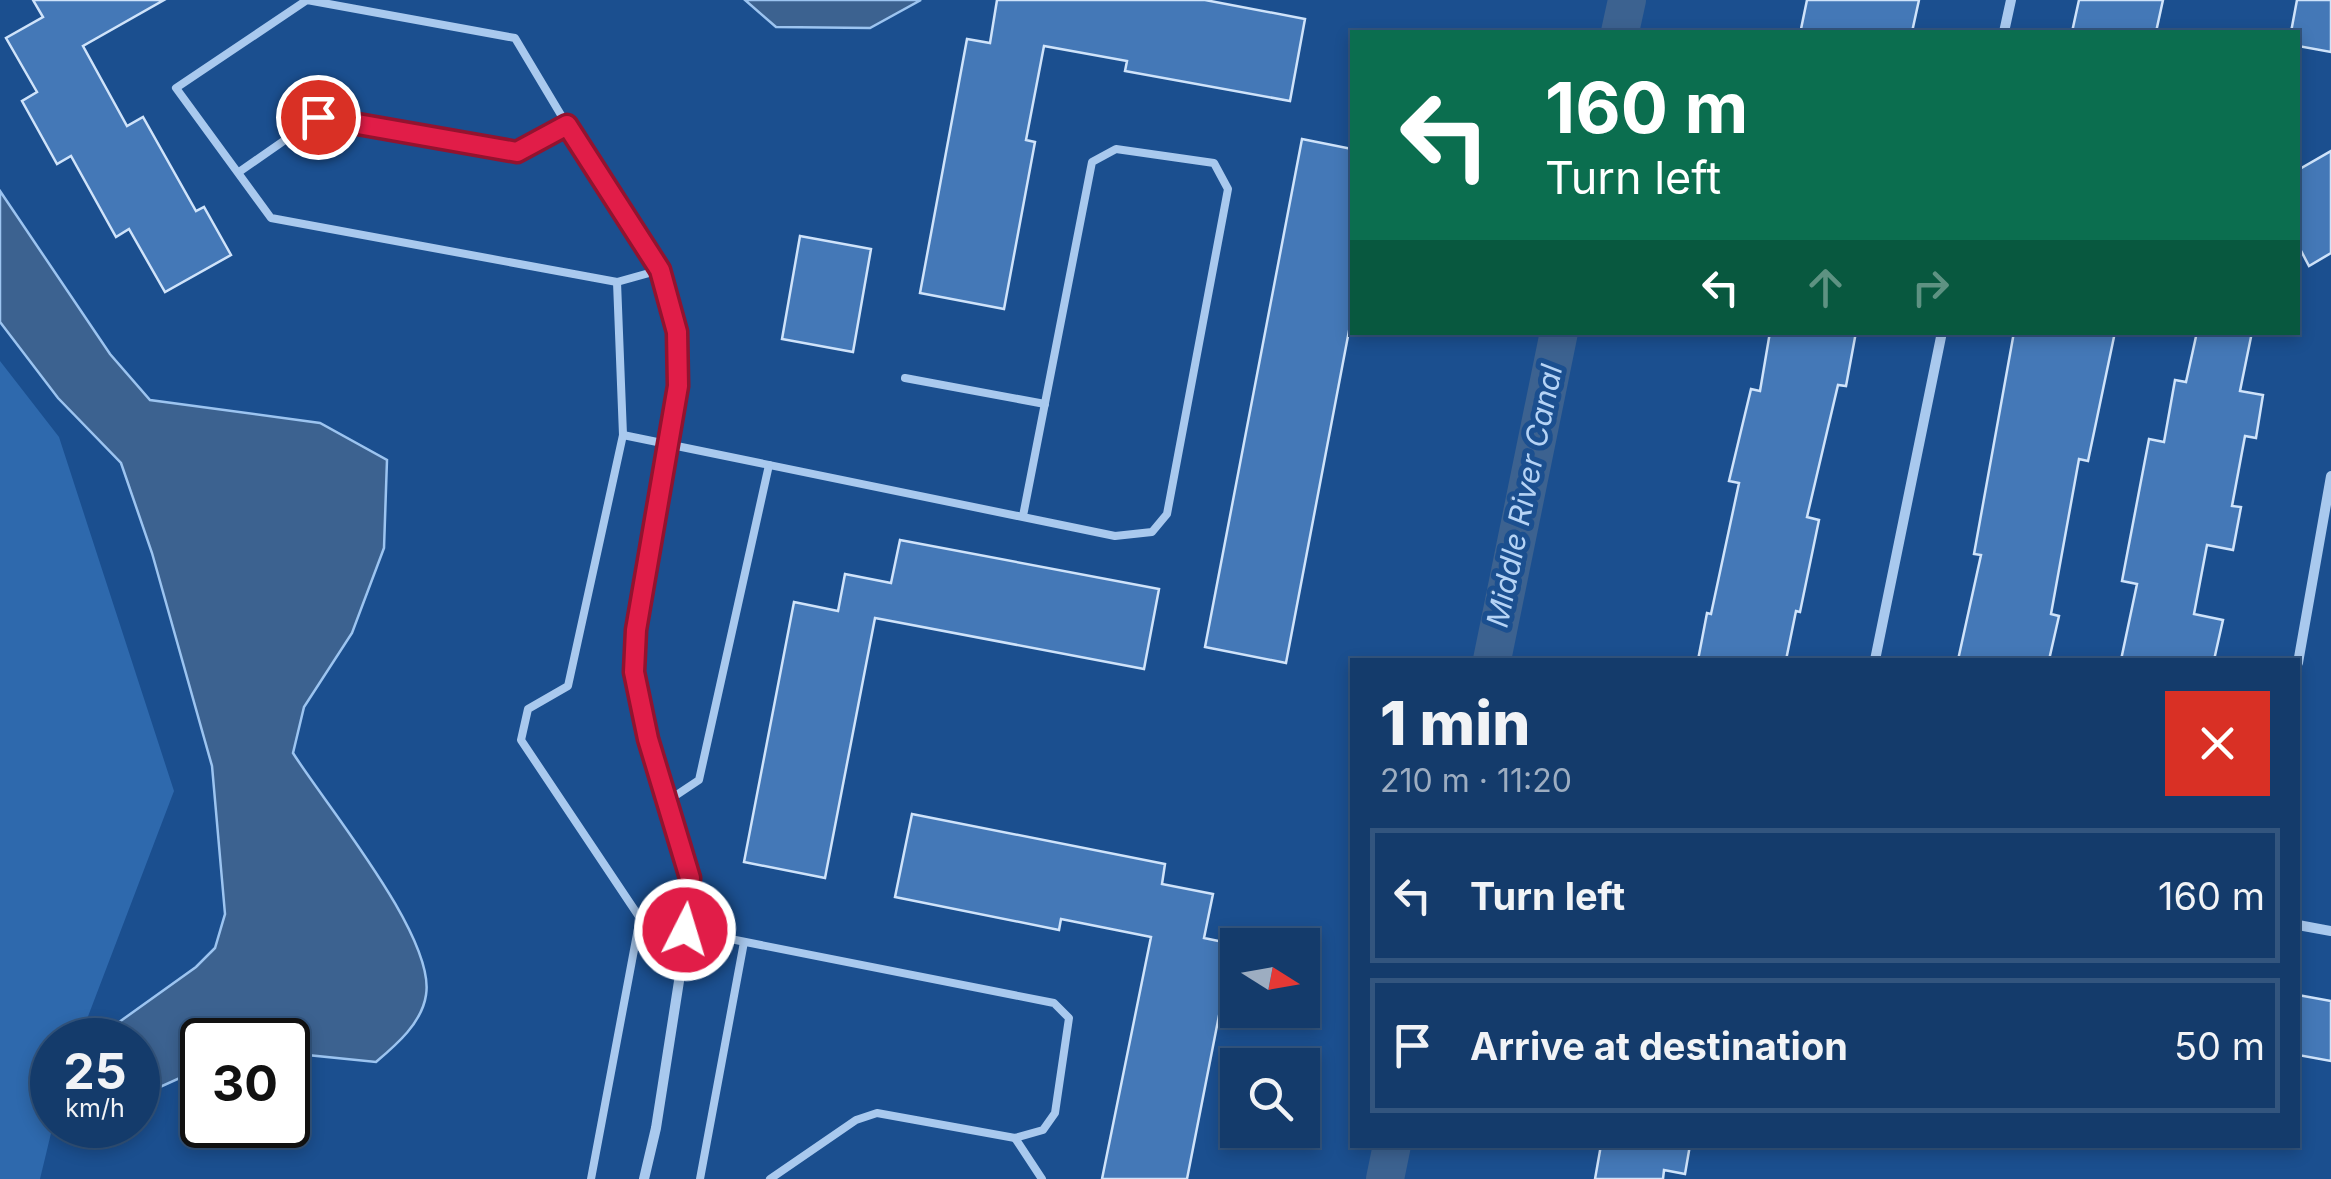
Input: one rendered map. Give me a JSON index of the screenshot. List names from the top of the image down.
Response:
{
  "water": ["Middle River Canal"],
  "north": "right",
  "page": {
    "turn": ["160 m", "Turn left"],
    "heading": ["1 min", "210 m · 11:20"],
    "list": [
      {
        "name": "Turn left",
        "value": "160 m"
      },
      {
        "name": "Arrive at destination",
        "value": "50 m"
      }
    ],
    "speed": "25 km/h",
    "limit": "30"
  }
}
